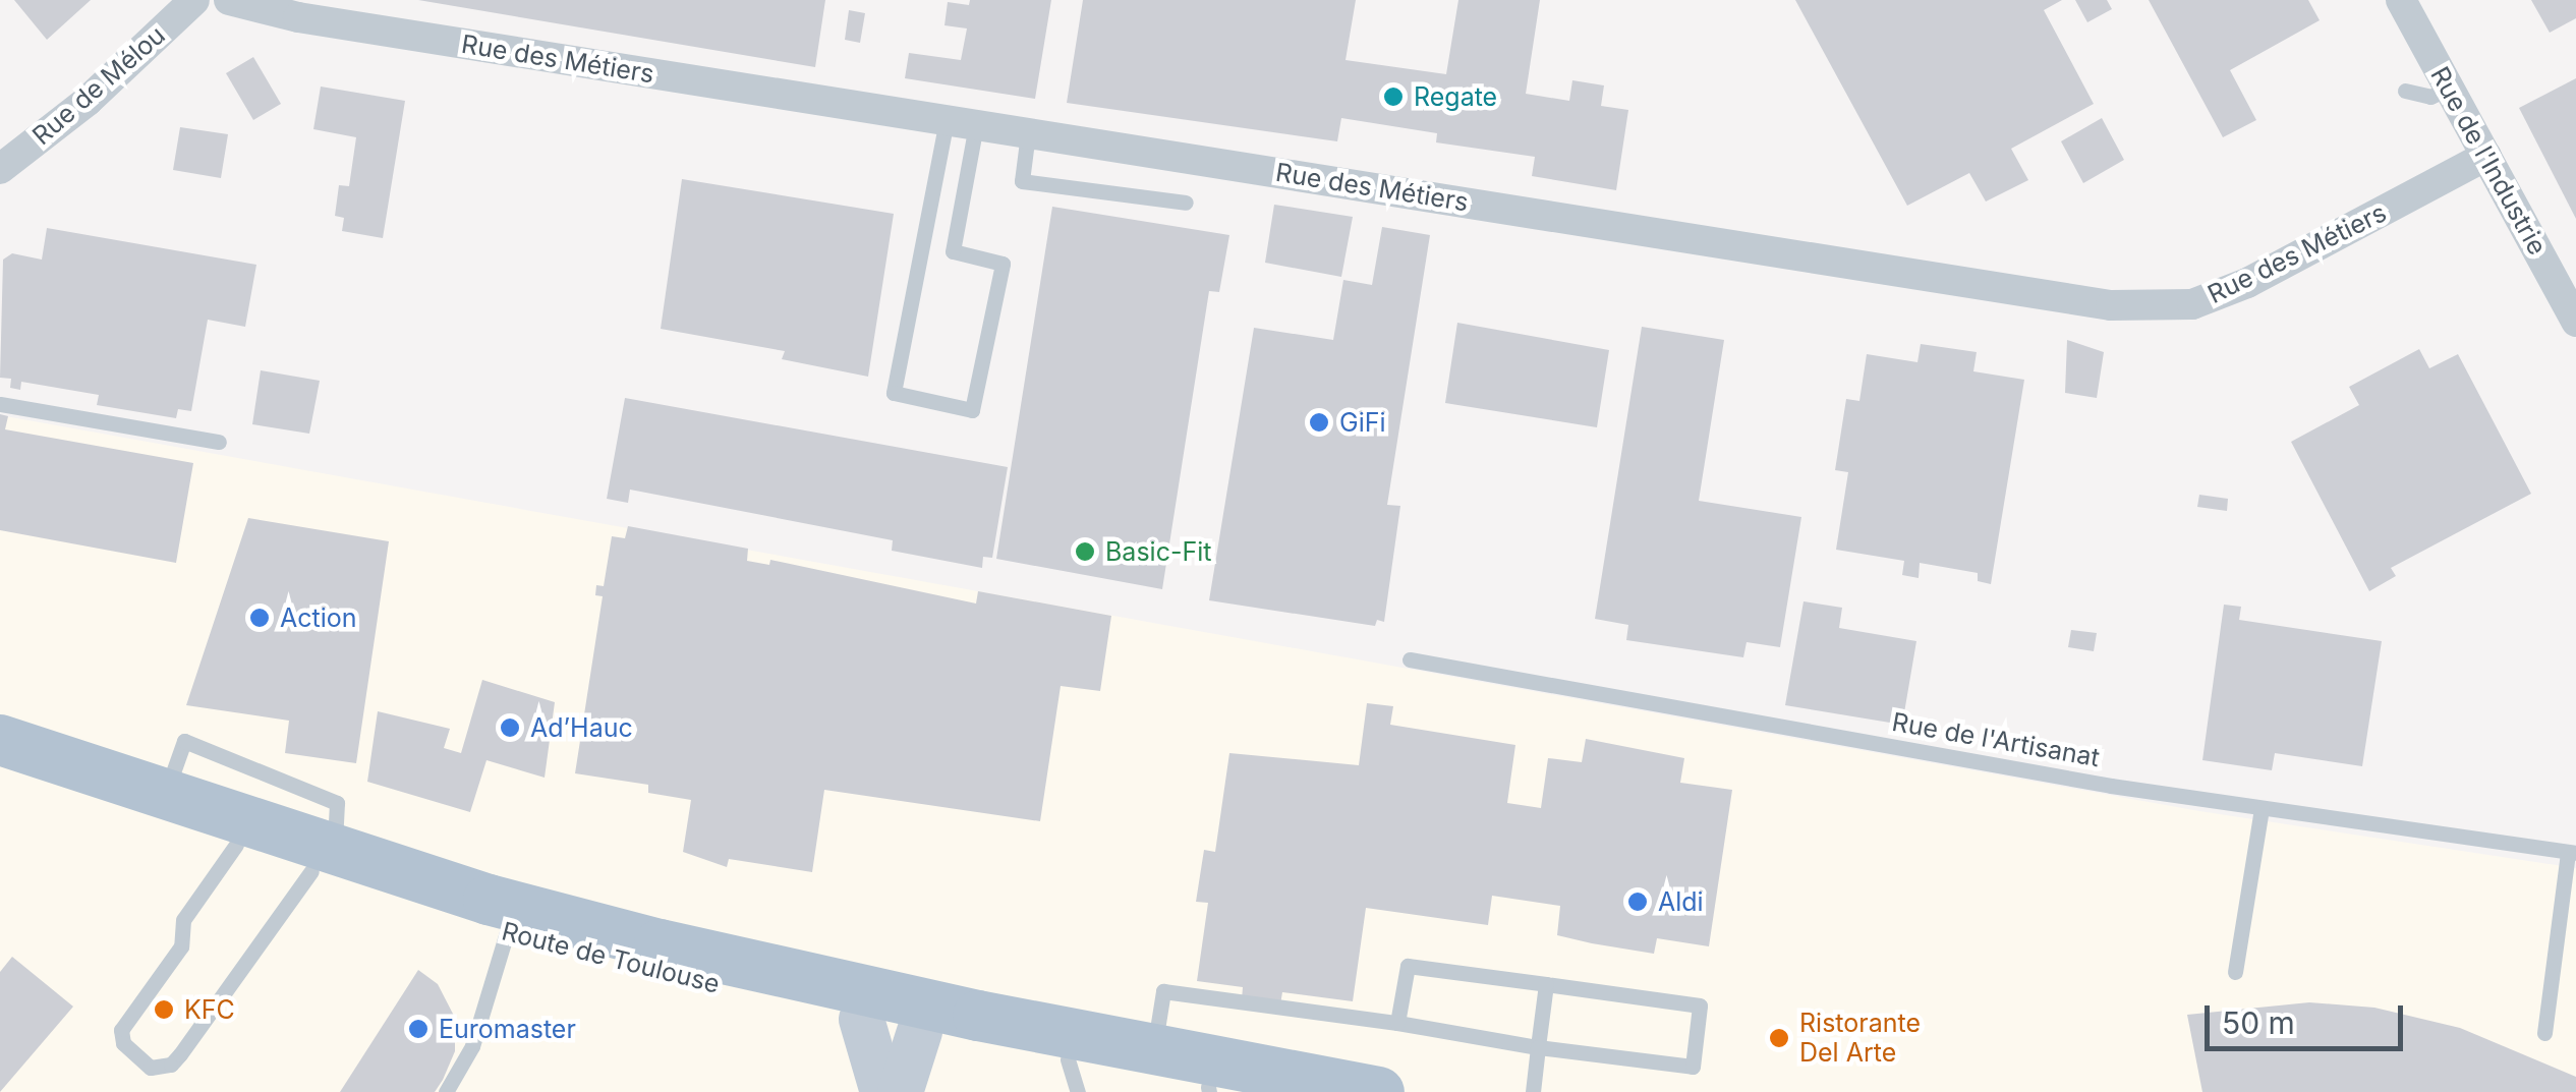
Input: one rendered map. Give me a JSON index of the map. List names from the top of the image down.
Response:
{
  "streets": {
    "main road": ["Route de Toulouse"],
    "street": ["Rue des Métiers", "Rue de Mélou", "Rue de l'Industrie"],
    "lane": ["Rue de l'Artisanat"]
  },
  "crossings": [
    ["Rue des Métiers", "Rue de l'Industrie"]
  ],
  "places": [
    "Regate",
    "GiFi",
    "Basic-Fit",
    "Action",
    "Ad’Hauc",
    "Aldi",
    "KFC",
    "Euromaster",
    "Ristorante Del Arte"
  ],
  "scale_bar": "50 m"
}
